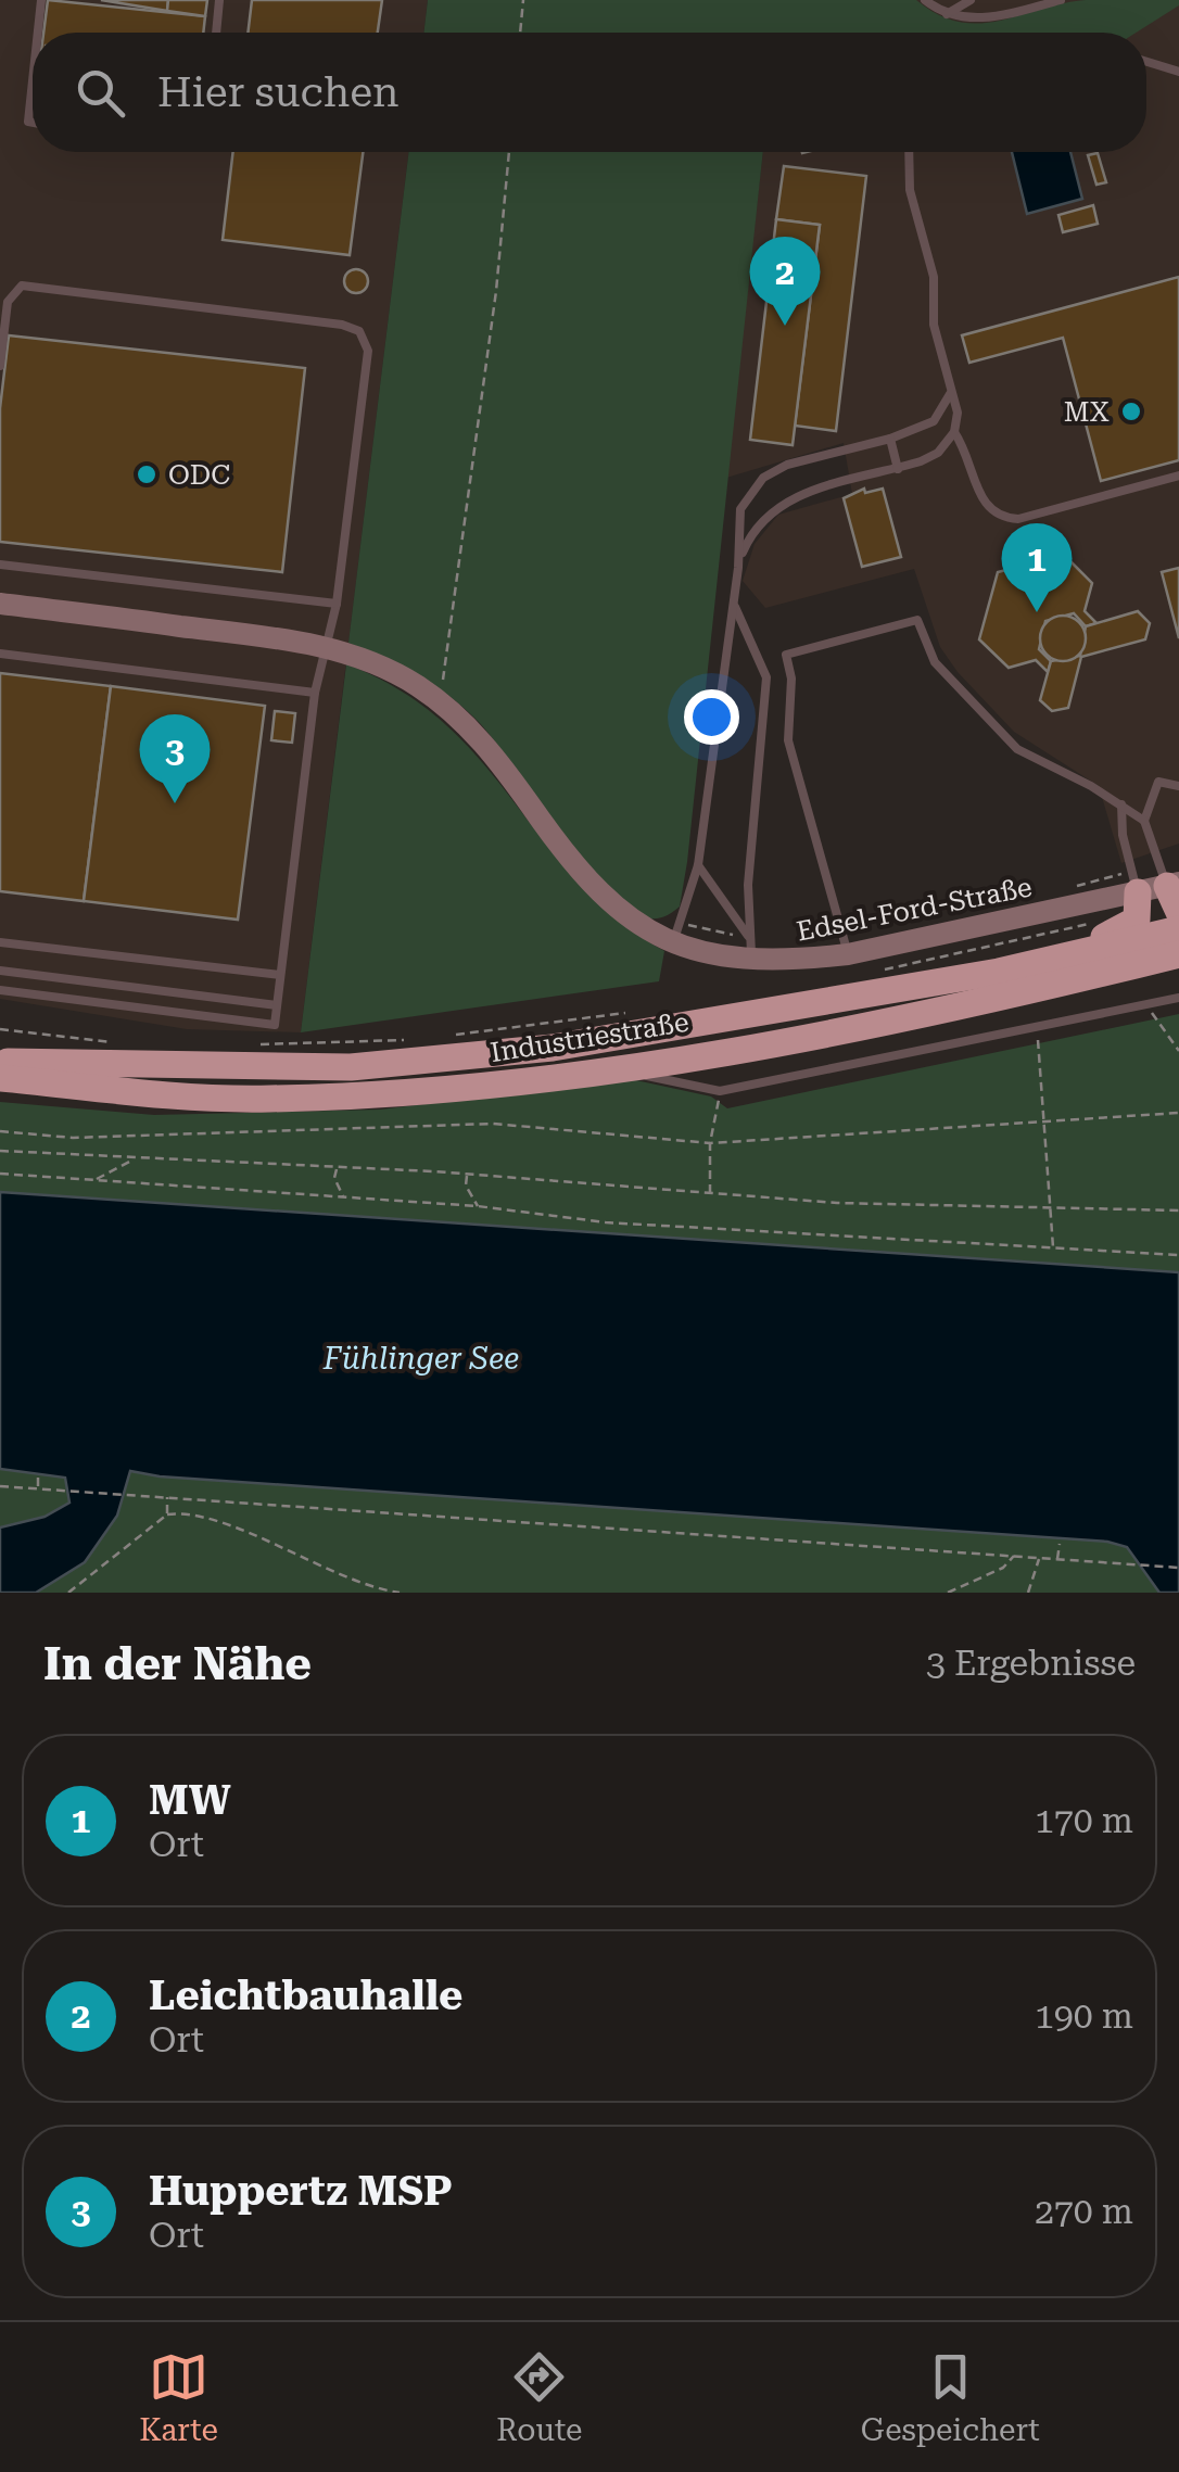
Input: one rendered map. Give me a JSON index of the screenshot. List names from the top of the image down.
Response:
{
  "streets": {
    "highway": ["Industriestraße"],
    "street": ["Edsel-Ford-Straße"]
  },
  "water": ["Fühlinger See"],
  "places": ["MX", "ODC"],
  "page": {
    "search": "Hier suchen",
    "pins": ["2", "1", "3"],
    "heading": ["In der Nähe", "3 Ergebnisse"],
    "list": [
      {
        "mark": "1",
        "name": "MW",
        "note": "Ort",
        "value": "170 m"
      },
      {
        "mark": "2",
        "name": "Leichtbauhalle",
        "note": "Ort",
        "value": "190 m"
      },
      {
        "mark": "3",
        "name": "Huppertz MSP",
        "note": "Ort",
        "value": "270 m"
      }
    ],
    "nav": ["Karte", "Route", "Gespeichert"]
  }
}
